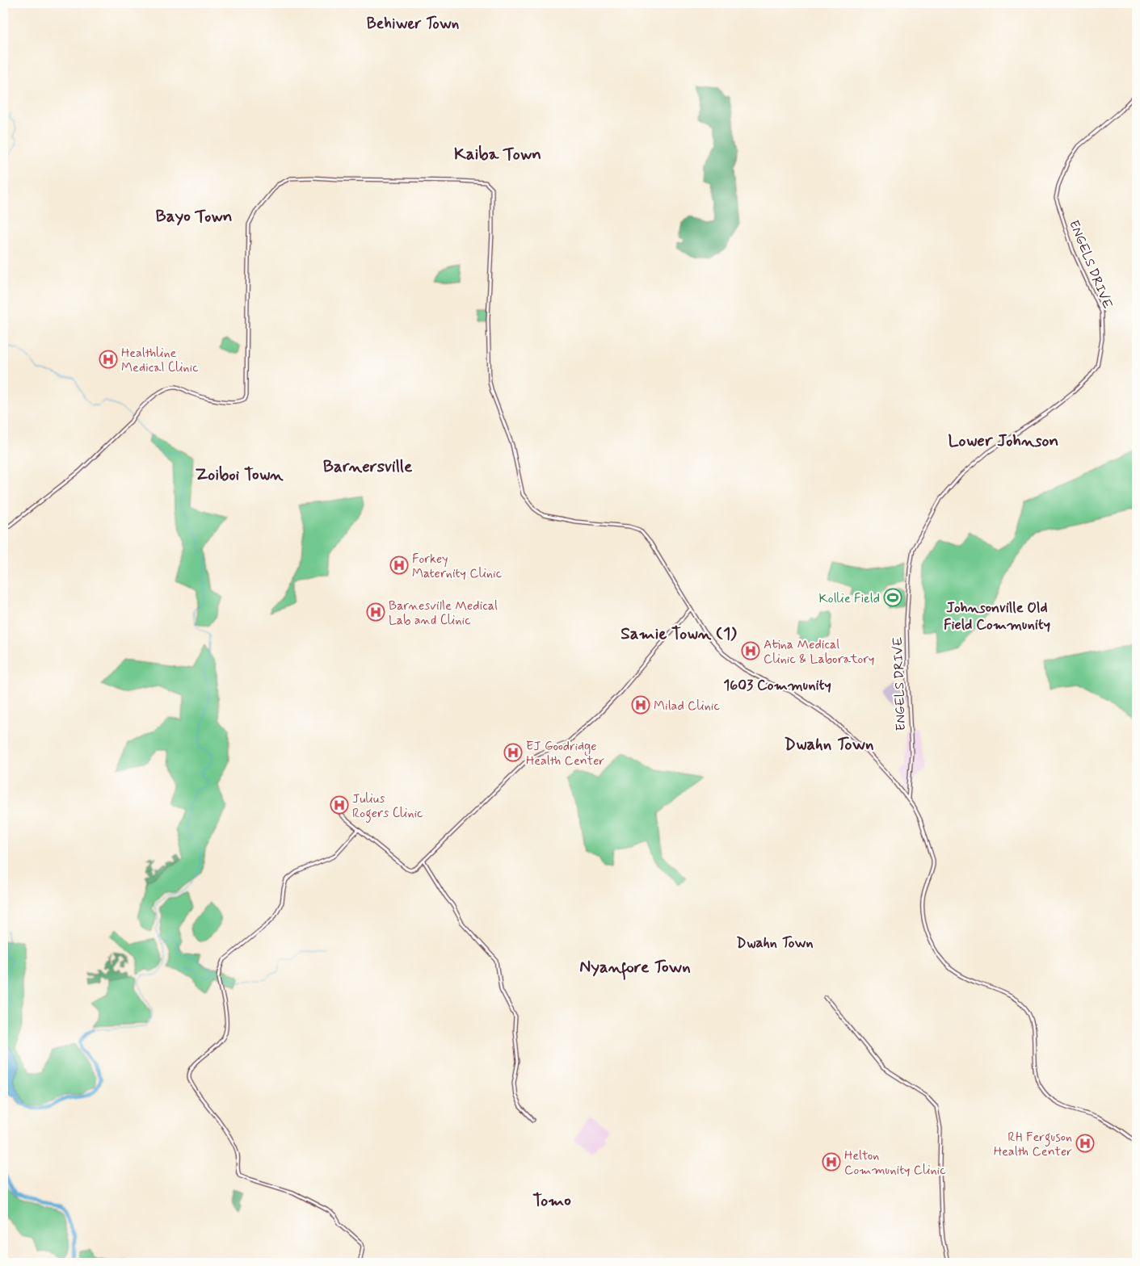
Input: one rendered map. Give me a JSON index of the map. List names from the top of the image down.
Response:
{
  "streets": {
    "street": ["ENGELS DRIVE"]
  },
  "districts": [
    "Behiwer Town",
    "Kaiba Town",
    "Bayo Town",
    "Lower Johnson",
    "Barnersville",
    "Zoiboi Town",
    "Johnsonville Old Field Community",
    "Samie Town (1)",
    "1603 Community",
    "Dwahn Town",
    "Dwahn Town",
    "Nyanfore Town",
    "Tomo"
  ],
  "places": {
    "hospital": [
      "Healthline Medical Clinic",
      "Forkey Maternity Clinic",
      "Barnesville Medical Lab and Clinic",
      "Atina Medical Clinic & Laboratory",
      "Milad Clinic",
      "EJ Goodridge Health Center",
      "Julius Rogers Clinic",
      "RH Ferguson Health Center",
      "Helton Community Clinic"
    ],
    "sports": ["Kollie Field"]
  }
}
